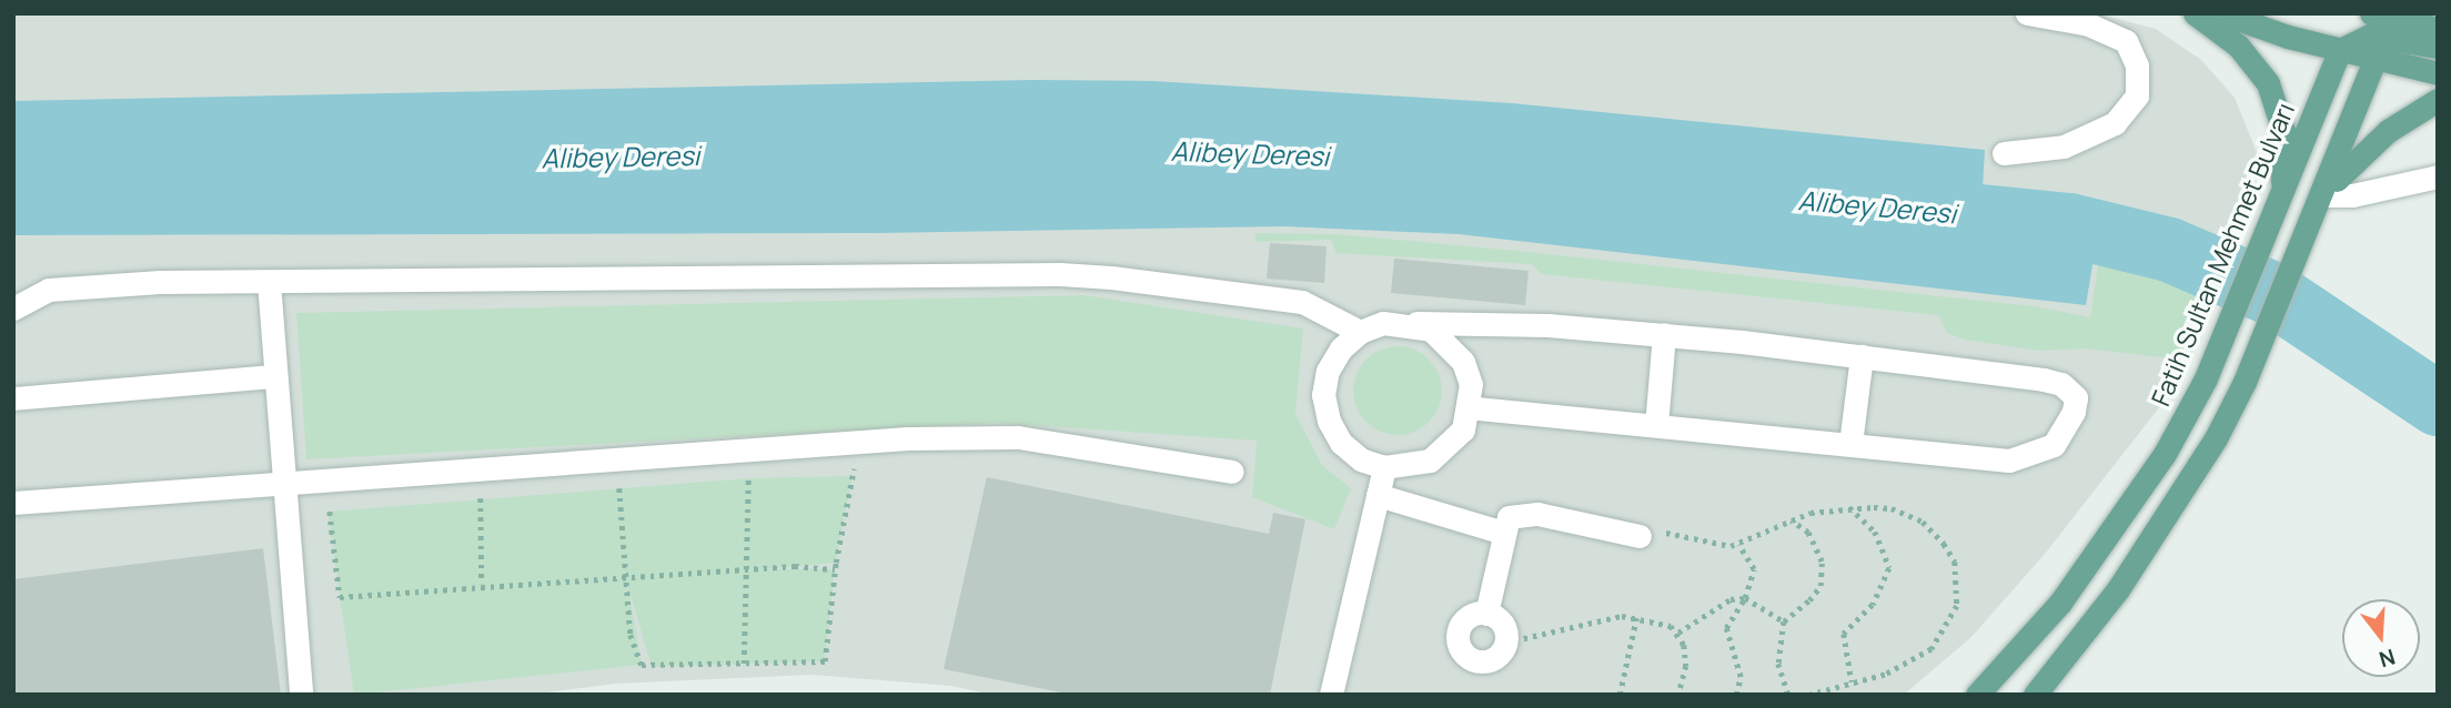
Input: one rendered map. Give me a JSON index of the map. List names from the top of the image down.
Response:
{
  "streets": {
    "main road": ["Fatih Sultan Mehmet Bulvarı"]
  },
  "water": ["Alibey Deresi"],
  "north": "bottom"
}
